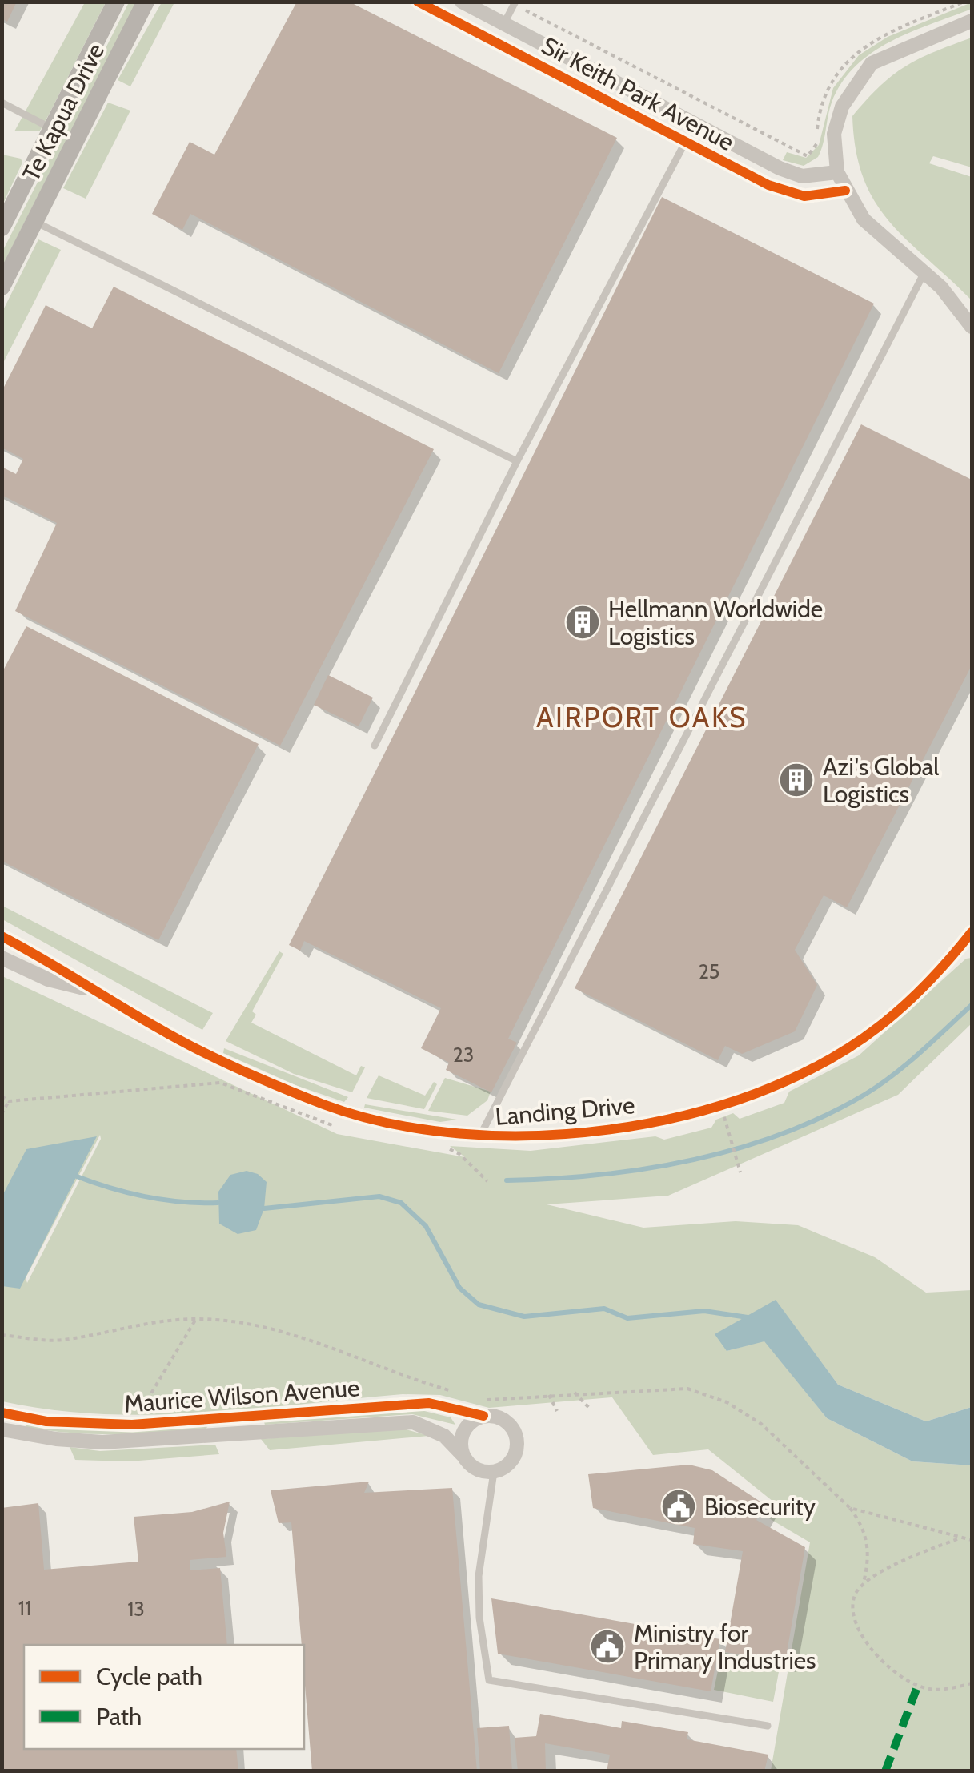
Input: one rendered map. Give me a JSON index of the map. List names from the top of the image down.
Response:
{
  "streets": {
    "street": [
      "Sir Keith Park Avenue",
      "Te Kapua Drive",
      "Landing Drive",
      "Maurice Wilson Avenue"
    ]
  },
  "districts": ["AIRPORT OAKS"],
  "places": {
    "building": ["Hellmann Worldwide Logistics", "Azi's Global Logistics"],
    "public building": ["Biosecurity", "Ministry for Primary Industries"]
  },
  "house_numbers": [
    "25",
    "23",
    "11",
    "13"
  ],
  "legend": ["Cycle path", "Path"]
}
